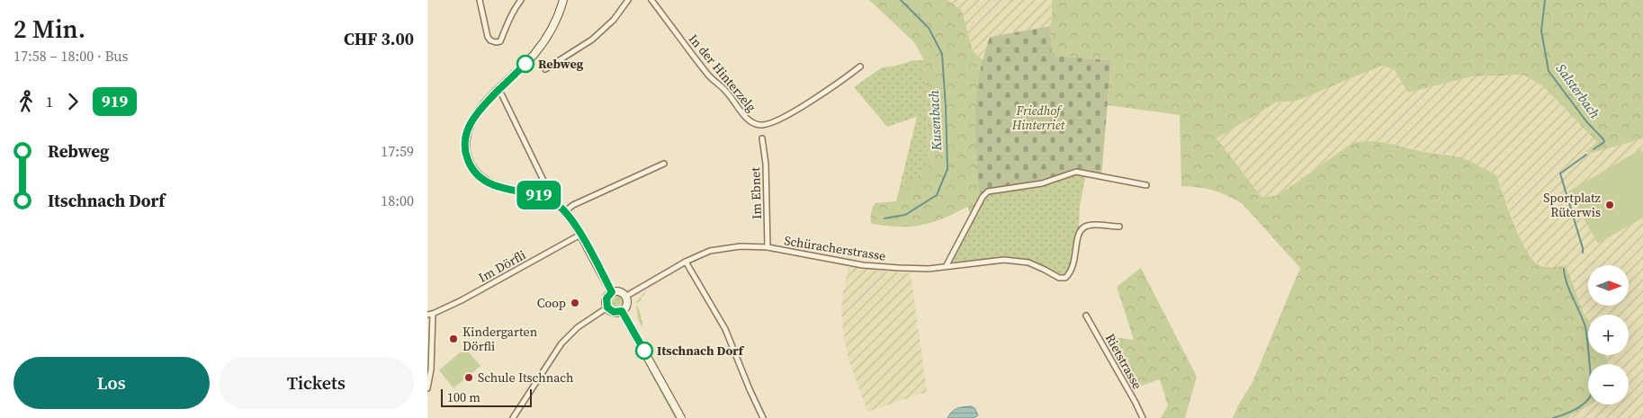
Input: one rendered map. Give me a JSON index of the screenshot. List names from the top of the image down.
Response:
{
  "streets": {
    "street": [
      "In der Hinterzelg",
      "Im Ebnet",
      "Schüracherstrasse",
      "Im Dörfli",
      "Rietstrasse"
    ]
  },
  "crossings": [
    ["Im Ebnet", "Schüracherstrasse"]
  ],
  "water": ["Salsterbach", "Kusenbach"],
  "parks": ["Friedhof Hinterriet"],
  "places": [
    "Rebweg",
    "Sportplatz Rüterwis",
    "Coop",
    "Kindergarten Dörfli",
    "Itschnach Dorf",
    "Schule Itschnach"
  ],
  "lines": ["bus line 919"],
  "scale_bar": "100 m",
  "north": "right",
  "page": {
    "heading": ["2 Min.", "17:58 – 18:00 · Bus", "CHF 3.00"],
    "on_map": "919",
    "legs": ["1", "919"],
    "list": [
      {
        "name": "Rebweg",
        "value": "17:59"
      },
      {
        "name": "Itschnach Dorf",
        "value": "18:00"
      }
    ],
    "map_buttons": ["+", "−"],
    "buttons": ["Los", "Tickets"],
    "scale": "100 m"
  }
}
